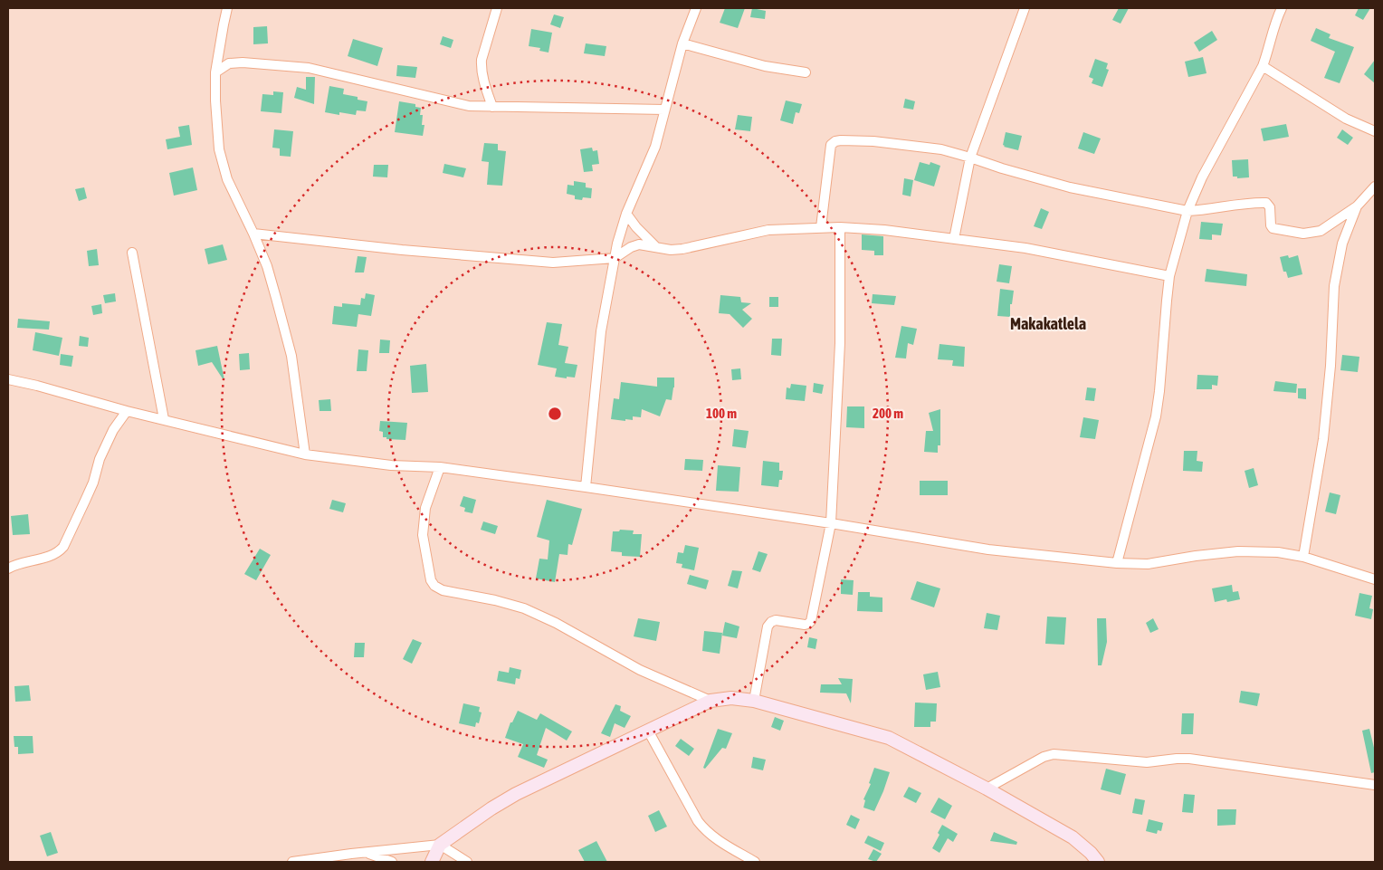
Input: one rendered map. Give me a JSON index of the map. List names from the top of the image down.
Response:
{
  "districts": ["Makakatlela"],
  "rings": ["100 m", "200 m"]
}
